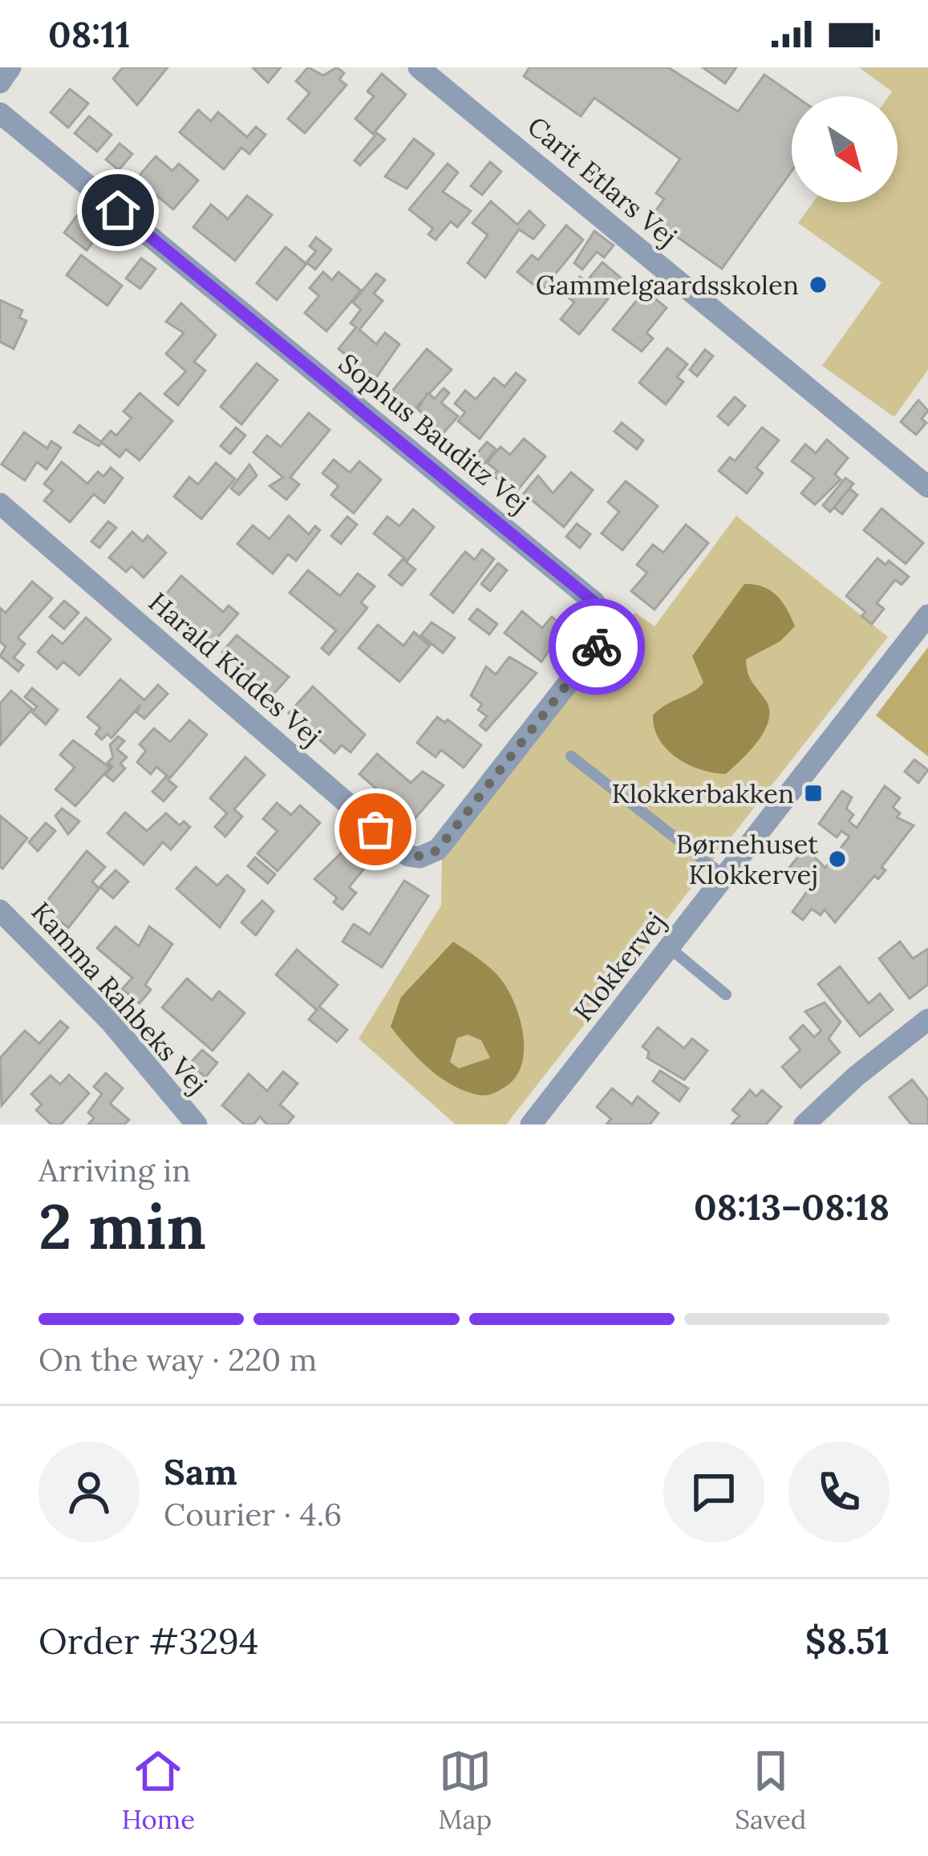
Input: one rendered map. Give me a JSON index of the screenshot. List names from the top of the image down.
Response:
{
  "streets": {
    "street": [
      "Carit Etlars Vej",
      "Sophus Bauditz Vej",
      "Harald Kiddes Vej",
      "Klokkervej",
      "Kamma Rahbeks Vej"
    ]
  },
  "crossings": [
    ["Sophus Bauditz Vej", "Harald Kiddes Vej"]
  ],
  "places": {
    "other": ["Gammelgaardsskolen", "Børnehuset Klokkervej"],
    "transit": ["Klokkerbakken"]
  },
  "north": "bottom right",
  "page": {
    "status": "08:11",
    "heading": ["2 min", "Arriving in", "08:13–08:18"],
    "panel": [
      "Sam",
      "Courier · 4.6",
      "Order #3294",
      "$8.51"
    ],
    "bar": "On the way · 220 m",
    "tabs": ["Home", "Map", "Saved"]
  }
}
